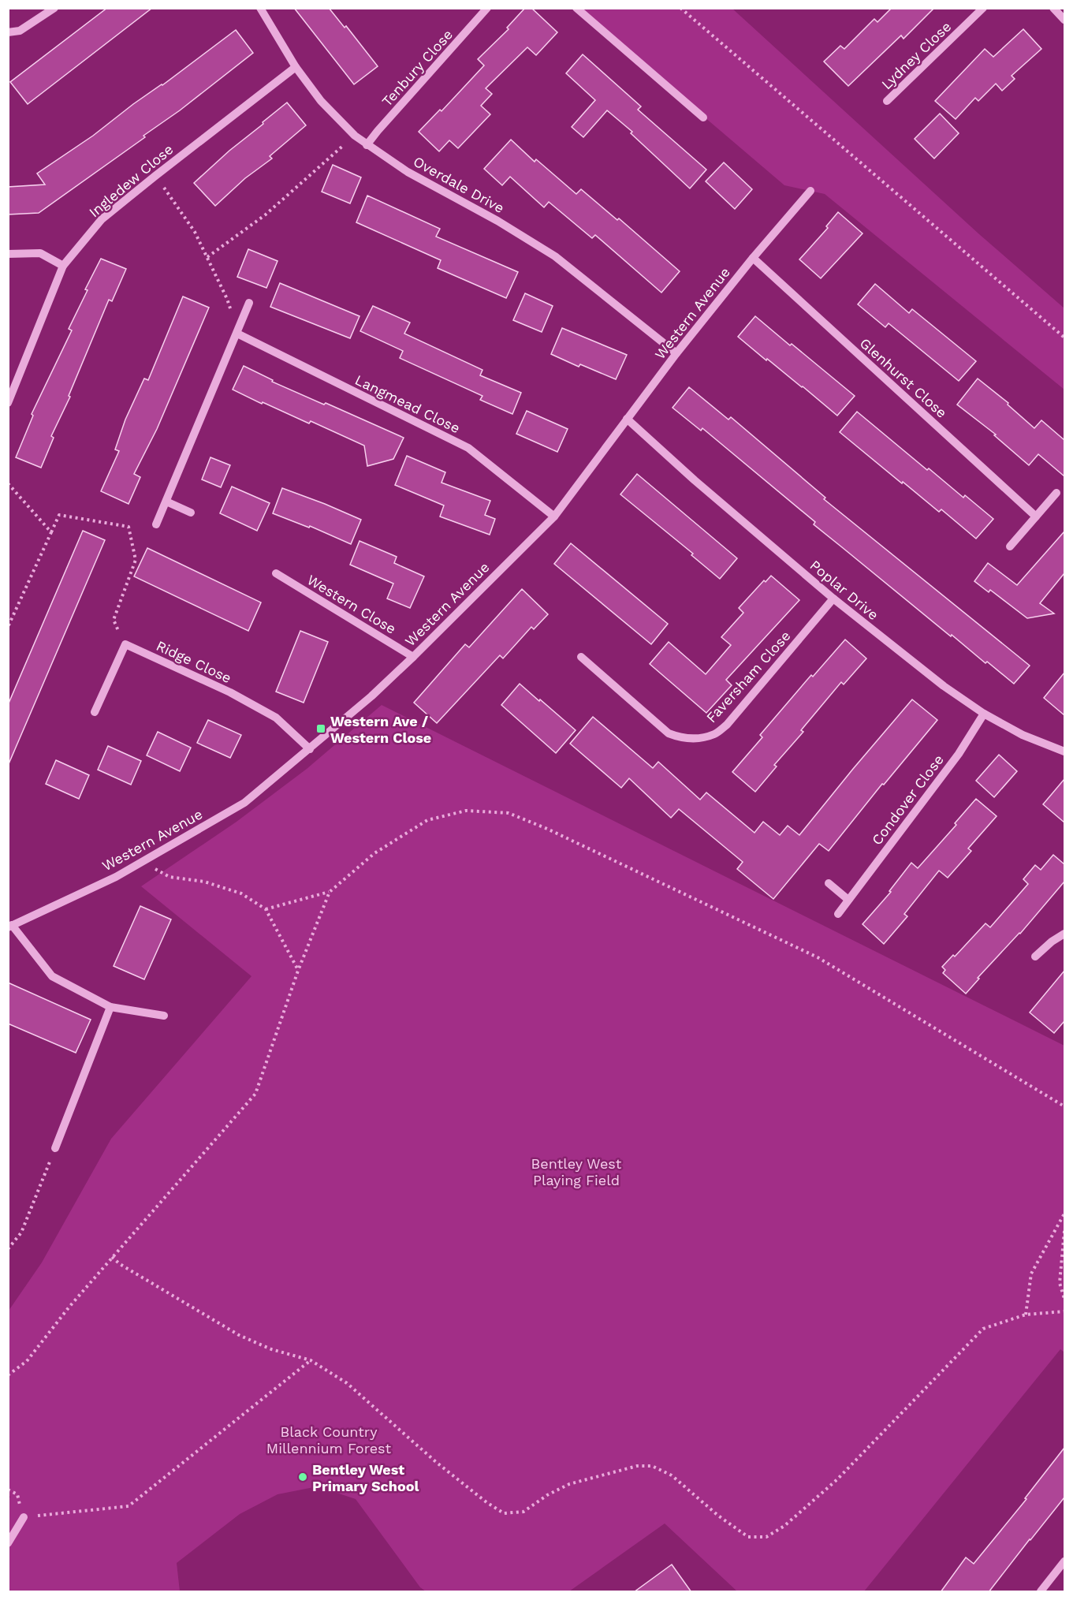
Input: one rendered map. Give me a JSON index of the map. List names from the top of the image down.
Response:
{
  "streets": {
    "street": [
      "Lydney Close",
      "Tenbury Close",
      "Ingledew Close",
      "Overdale Drive",
      "Western Avenue",
      "Glenhurst Close",
      "Langmead Close",
      "Poplar Drive",
      "Western Close",
      "Ridge Close",
      "Faversham Close",
      "Condover Close"
    ]
  },
  "crossings": [
    ["Tenbury Close", "Overdale Drive"],
    ["Ingledew Close", "Overdale Drive"],
    ["Overdale Drive", "Western Avenue"],
    ["Western Avenue", "Glenhurst Close"],
    ["Western Avenue", "Langmead Close"],
    ["Western Avenue", "Poplar Drive"],
    ["Western Avenue", "Western Close"],
    ["Western Avenue", "Ridge Close"],
    ["Poplar Drive", "Faversham Close"],
    ["Poplar Drive", "Condover Close"]
  ],
  "parks": ["Bentley West Playing Field", "Black Country Millennium Forest"],
  "places": {
    "transit": ["Western Ave / Western Close"],
    "other": ["Bentley West Primary School"]
  }
}
